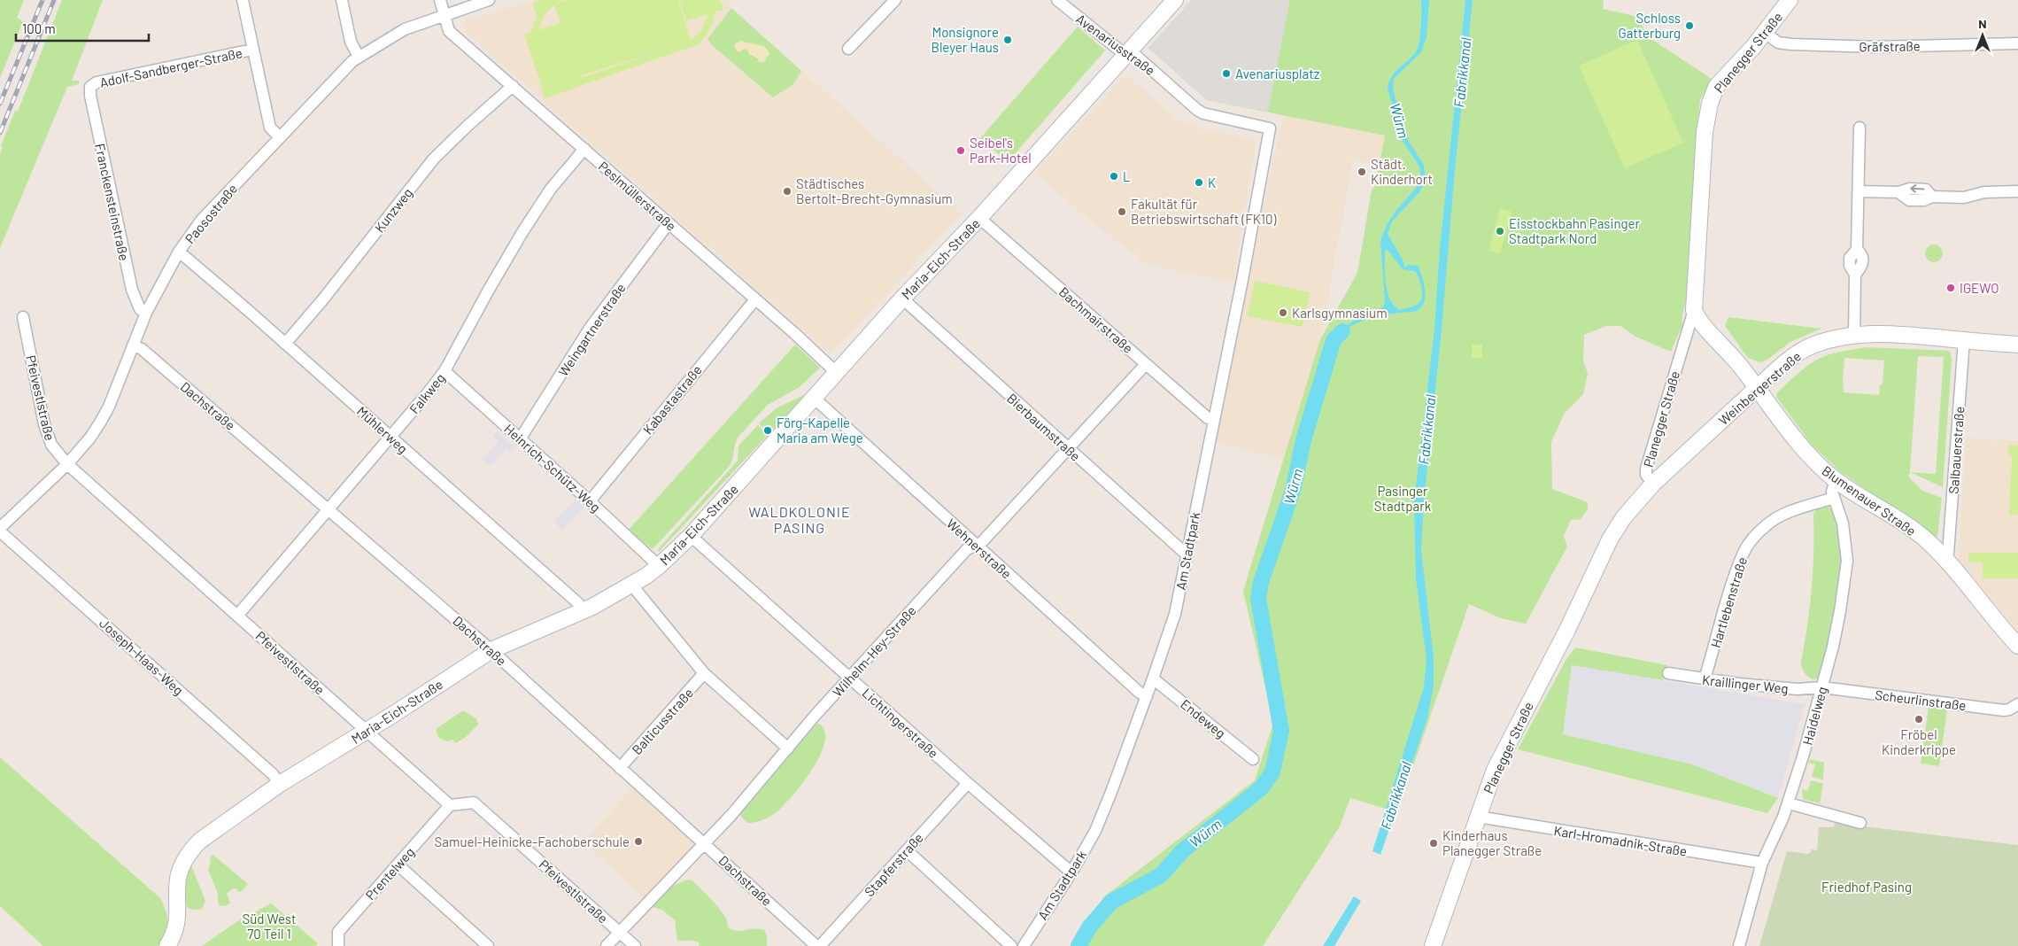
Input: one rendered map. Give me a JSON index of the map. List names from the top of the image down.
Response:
{
  "streets": {
    "street": [
      "Avenariusstraße",
      "Gräfstraße",
      "Planegger Straße",
      "Adolf-Sandberger-Straße",
      "Peslmüllerstraße",
      "Franckensteinstraße",
      "Kunzweg",
      "Paosostraße",
      "Maria-Eich-Straße",
      "Bachmairstraße",
      "Weingartnerstraße",
      "Weinbergerstraße",
      "Falkweg",
      "Pfeivestlstraße",
      "Kabastastraße",
      "Dachstraße",
      "Bierbaumstraße",
      "Mühlerweg",
      "Salbauerstraße",
      "Heinrich-Schütz-Weg",
      "Blumenauer Straße",
      "Wehnerstraße",
      "Am Stadtpark",
      "Hartlebenstraße",
      "Wilhelm-Hey-Straße",
      "Joseph-Haas-Weg",
      "Kraillinger Weg",
      "Scheurlinstraße",
      "Haidelweg",
      "Endeweg",
      "Balticusstraße",
      "Lichtingerstraße",
      "Karl-Hromadnik-Straße",
      "Stapferstraße",
      "Prentelweg"
    ]
  },
  "crossings": [
    ["Avenariusstraße", "Maria-Eich-Straße"],
    ["Avenariusstraße", "Am Stadtpark"],
    ["Gräfstraße", "Planegger Straße"],
    ["Planegger Straße", "Weinbergerstraße"],
    ["Planegger Straße", "Blumenauer Straße"],
    ["Planegger Straße", "Karl-Hromadnik-Straße"],
    ["Adolf-Sandberger-Straße", "Franckensteinstraße"],
    ["Peslmüllerstraße", "Kunzweg"],
    ["Peslmüllerstraße", "Paosostraße"],
    ["Peslmüllerstraße", "Maria-Eich-Straße"],
    ["Peslmüllerstraße", "Weingartnerstraße"],
    ["Peslmüllerstraße", "Falkweg"],
    ["Peslmüllerstraße", "Kabastastraße"],
    ["Franckensteinstraße", "Paosostraße"],
    ["Kunzweg", "Mühlerweg"],
    ["Paosostraße", "Pfeivestlstraße"],
    ["Paosostraße", "Dachstraße"],
    ["Paosostraße", "Mühlerweg"],
    ["Paosostraße", "Joseph-Haas-Weg"],
    ["Maria-Eich-Straße", "Bachmairstraße"],
    ["Maria-Eich-Straße", "Pfeivestlstraße"],
    ["Maria-Eich-Straße", "Dachstraße"],
    ["Maria-Eich-Straße", "Bierbaumstraße"],
    ["Maria-Eich-Straße", "Mühlerweg"],
    ["Maria-Eich-Straße", "Heinrich-Schütz-Weg"],
    ["Maria-Eich-Straße", "Wehnerstraße"],
    ["Maria-Eich-Straße", "Joseph-Haas-Weg"],
    ["Maria-Eich-Straße", "Lichtingerstraße"],
    ["Bachmairstraße", "Am Stadtpark"],
    ["Bachmairstraße", "Wilhelm-Hey-Straße"],
    ["Weingartnerstraße", "Heinrich-Schütz-Weg"],
    ["Weinbergerstraße", "Salbauerstraße"],
    ["Weinbergerstraße", "Blumenauer Straße"],
    ["Falkweg", "Pfeivestlstraße"],
    ["Falkweg", "Dachstraße"],
    ["Falkweg", "Mühlerweg"],
    ["Falkweg", "Heinrich-Schütz-Weg"],
    ["Pfeivestlstraße", "Wilhelm-Hey-Straße"],
    ["Pfeivestlstraße", "Prentelweg"],
    ["Kabastastraße", "Heinrich-Schütz-Weg"],
    ["Dachstraße", "Wilhelm-Hey-Straße"],
    ["Dachstraße", "Balticusstraße"],
    ["Dachstraße", "Stapferstraße"],
    ["Bierbaumstraße", "Am Stadtpark"],
    ["Bierbaumstraße", "Wilhelm-Hey-Straße"],
    ["Salbauerstraße", "Blumenauer Straße"],
    ["Blumenauer Straße", "Haidelweg"],
    ["Wehnerstraße", "Am Stadtpark"],
    ["Wehnerstraße", "Wilhelm-Hey-Straße"],
    ["Am Stadtpark", "Endeweg"],
    ["Am Stadtpark", "Lichtingerstraße"],
    ["Hartlebenstraße", "Kraillinger Weg"],
    ["Hartlebenstraße", "Haidelweg"],
    ["Wilhelm-Hey-Straße", "Lichtingerstraße"],
    ["Kraillinger Weg", "Scheurlinstraße"],
    ["Kraillinger Weg", "Haidelweg"],
    ["Scheurlinstraße", "Haidelweg"],
    ["Haidelweg", "Karl-Hromadnik-Straße"],
    ["Lichtingerstraße", "Stapferstraße"]
  ],
  "districts": ["WALDKOLONIE PASING"],
  "water": ["Fabrikkanal", "Würm"],
  "parks": ["Pasinger Stadtpark", "Friedhof Pasing", "Süd West 70 Teil 1"],
  "places": [
    "Schloss Gatterburg",
    "Monsignore Bleyer Haus",
    "Avenariusplatz",
    "Seibel's Park-Hotel",
    "Städt. Kinderhort",
    "L",
    "K",
    "Städtisches Bertolt-Brecht-Gymnasium",
    "Fakultät für Betriebswirtschaft (FK10)",
    "Eisstockbahn Pasinger Stadtpark Nord",
    "IGEWO",
    "Karlsgymnasium",
    "Förg-Kapelle Maria am Wege",
    "Fröbel Kinderkrippe",
    "Samuel-Heinicke-Fachoberschule",
    "Kinderhaus Planegger Straße"
  ],
  "scale_bar": "100 m",
  "north": "top"
}
